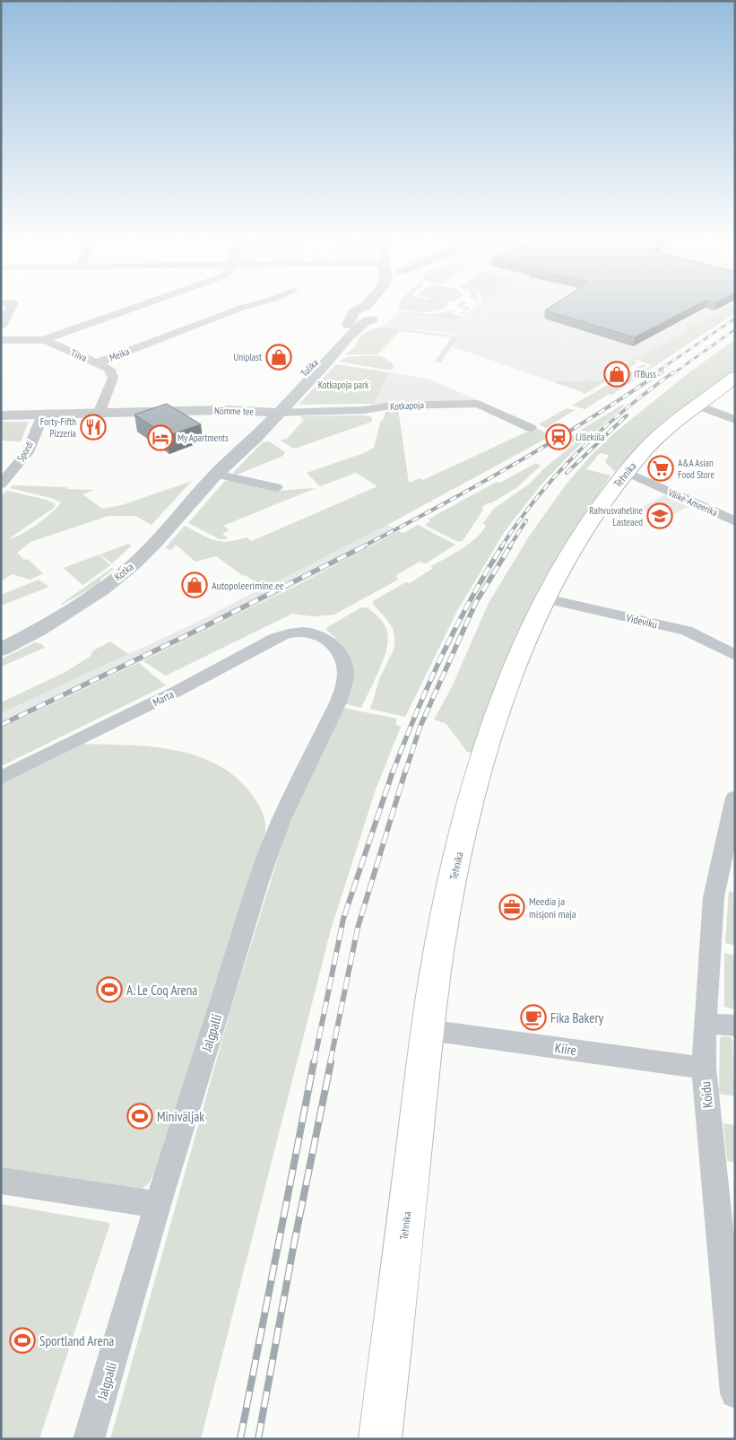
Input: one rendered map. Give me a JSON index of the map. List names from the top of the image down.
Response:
{
  "streets": {
    "main road": ["Tehnika"],
    "street": [
      "Meika",
      "Tiiva",
      "Tulika",
      "Kotkapoja",
      "Nõmme tee",
      "Spordi",
      "Väike-Ameerika",
      "Kotka",
      "Videviku",
      "Marta",
      "Jalgpalli",
      "Kiire",
      "Koidu"
    ]
  },
  "crossings": [
    ["Meika", "Tiiva"],
    ["Tiiva", "Nõmme tee"],
    ["Tulika", "Kotkapoja"],
    ["Tulika", "Nõmme tee"],
    ["Tulika", "Kotka"],
    ["Kotkapoja", "Nõmme tee"],
    ["Kotkapoja", "Kotka"],
    ["Nõmme tee", "Spordi"],
    ["Nõmme tee", "Kotka"],
    ["Tehnika", "Väike-Ameerika"],
    ["Tehnika", "Videviku"],
    ["Tehnika", "Kiire"],
    ["Marta", "Jalgpalli"],
    ["Kiire", "Koidu"]
  ],
  "parks": ["Kotkapoja park"],
  "places": {
    "shop": ["Uniplast", "ITBuss", "Autopoleerimine.ee"],
    "restaurant": ["Forty-Fifth Pizzeria"],
    "station": ["Lilleküla"],
    "hotel": ["My Apartments"],
    "supermarket": ["A&A Asian Food Store"],
    "school or university": ["Rahvusvaheline Lasteaed"],
    "office": ["Meedia ja misjoni maja"],
    "sports": ["A. Le Coq Arena", "Miniväljak", "Sportland Arena"],
    "cafe": ["Fika Bakery"]
  }
}
